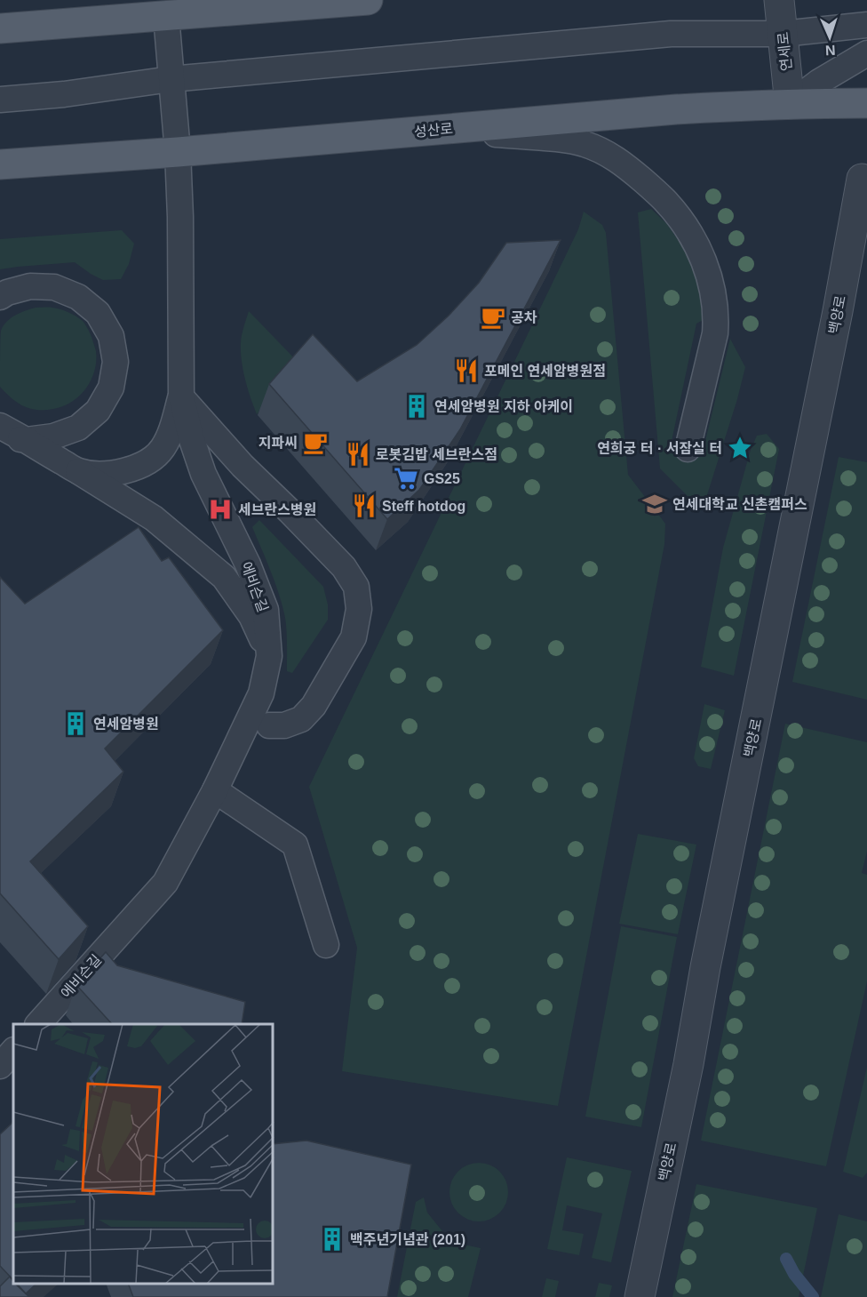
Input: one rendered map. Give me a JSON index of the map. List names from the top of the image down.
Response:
{
  "streets": {
    "main road": ["성산로"],
    "street": ["연세로", "백양로"],
    "lane": ["에비슨길"]
  },
  "crossings": [
    ["연세로", "성산로"],
    ["성산로", "에비슨길"]
  ],
  "places": {
    "cafe": ["공차", "지파씨"],
    "restaurant": ["포메인 연세암병원점", "로봇김밥 세브란스점", "Steff hotdog"],
    "building": ["연세암병원 지하 아케이", "연세암병원", "백주년기념관 (201)"],
    "place": ["연희궁 터 · 서잠실 터"],
    "supermarket": ["GS25"],
    "school or university": ["연세대학교 신촌캠퍼스"],
    "hospital": ["세브란스병원"]
  },
  "north": "bottom"
}
